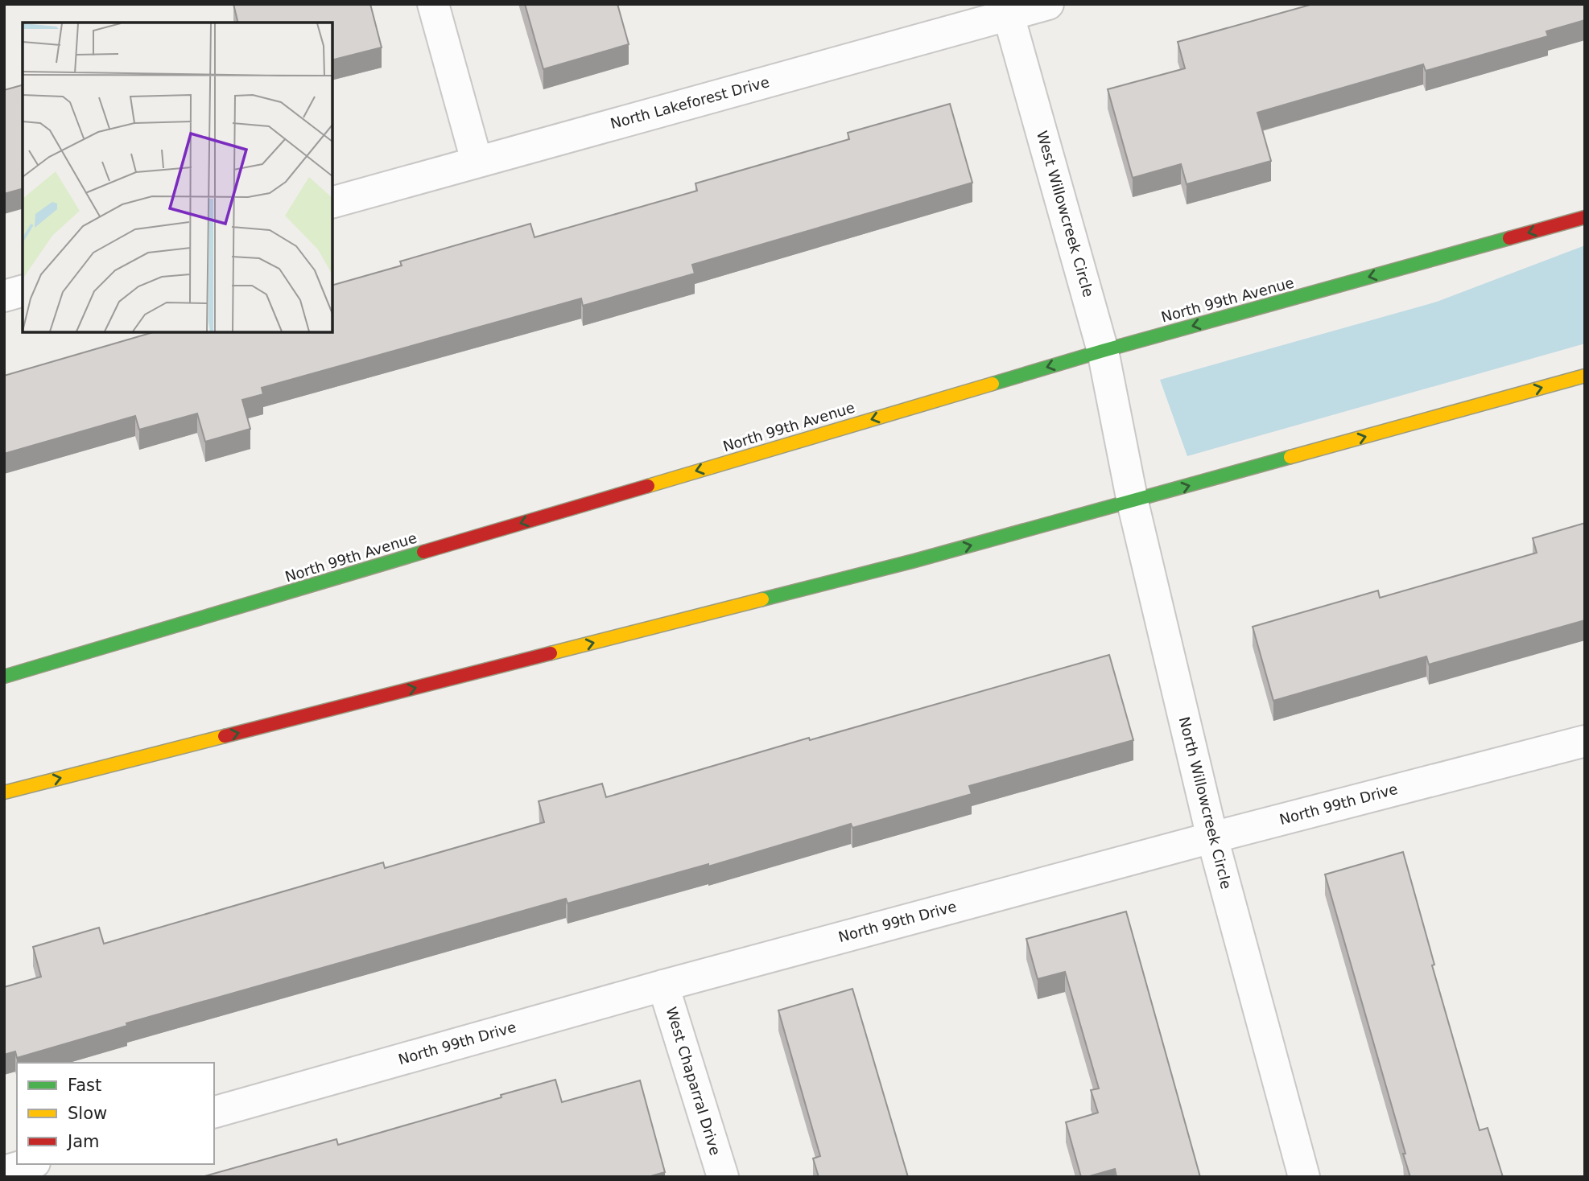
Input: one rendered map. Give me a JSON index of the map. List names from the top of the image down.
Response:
{
  "streets": {
    "main road": ["North 99th Avenue"],
    "street": [
      "North Lakeforest Drive",
      "West Willowcreek Circle",
      "North Willowcreek Circle",
      "North 99th Drive",
      "West Chaparral Drive"
    ]
  },
  "crossings": [
    ["North Lakeforest Drive", "West Willowcreek Circle"],
    ["West Willowcreek Circle", "North 99th Avenue"],
    ["West Willowcreek Circle", "North Willowcreek Circle"],
    ["North Willowcreek Circle", "North 99th Drive"],
    ["North 99th Drive", "West Chaparral Drive"]
  ],
  "one_way": ["North 99th Avenue"],
  "legend": ["Fast", "Slow", "Jam"]
}
